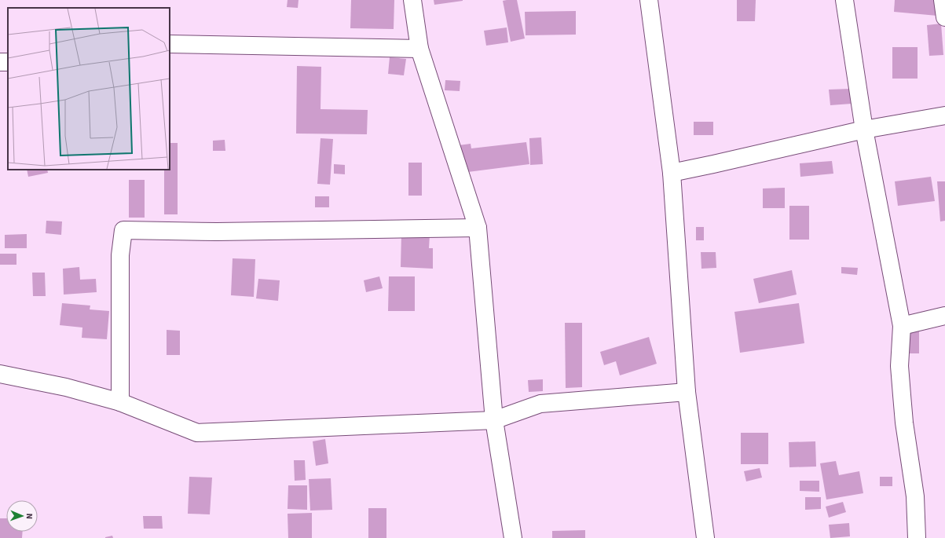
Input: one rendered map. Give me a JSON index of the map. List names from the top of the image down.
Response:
{
  "north": "right"
}
